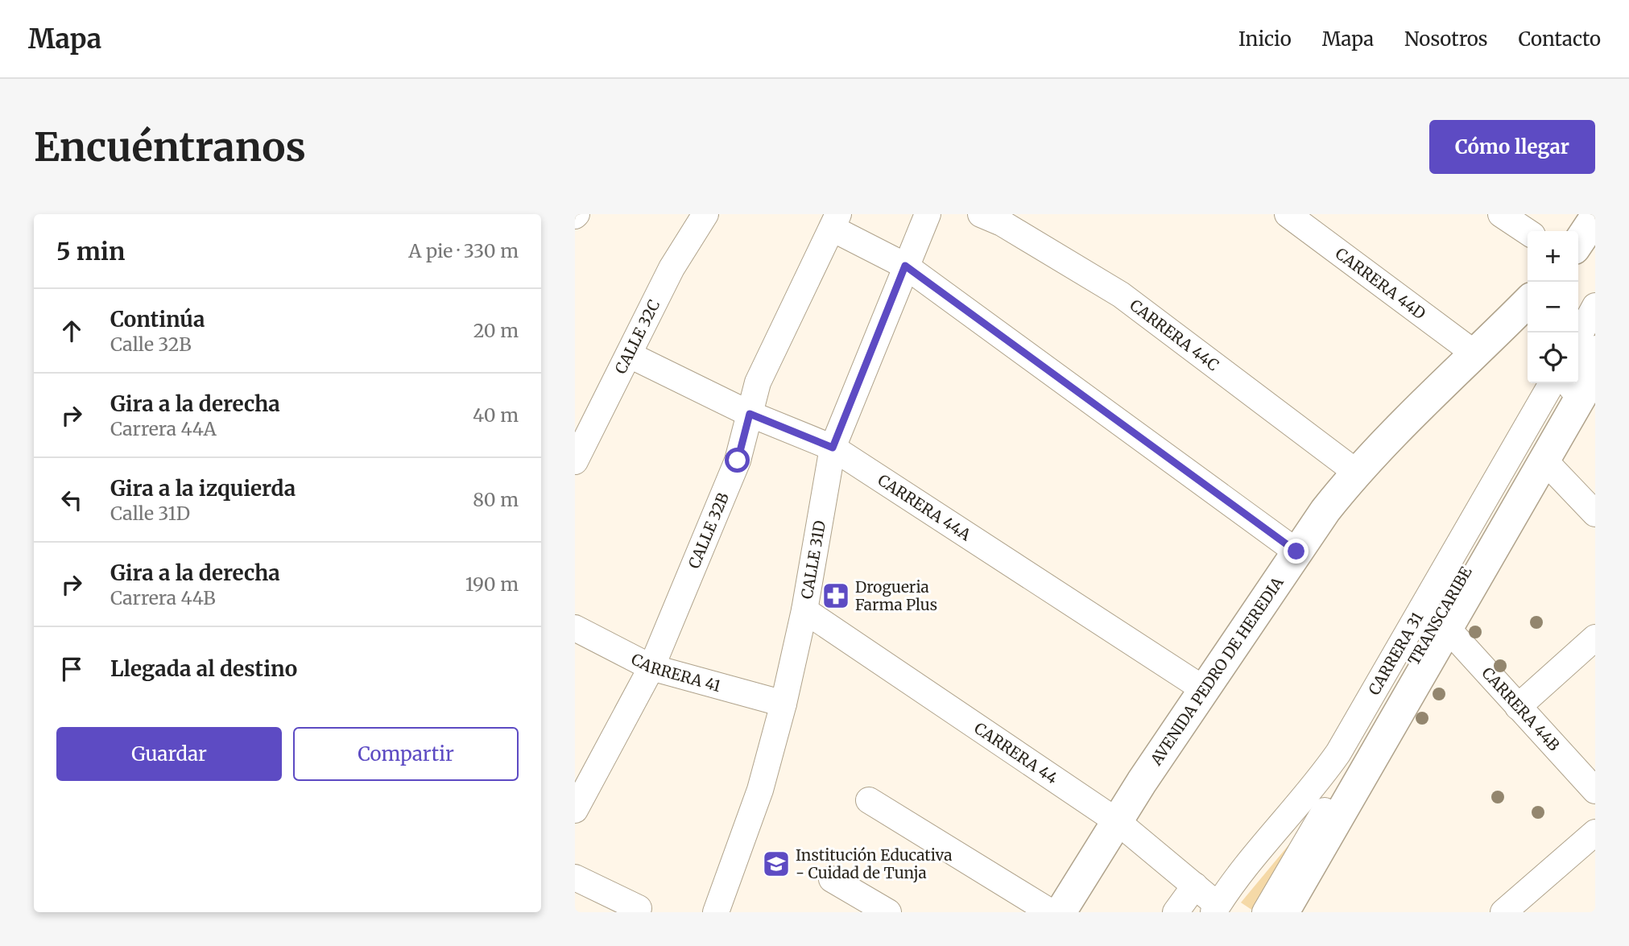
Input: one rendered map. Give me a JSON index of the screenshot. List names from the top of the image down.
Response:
{
  "streets": {
    "highway": ["AVENIDA PEDRO DE HEREDIA"],
    "street": [
      "CARRERA 44D",
      "CARRERA 44C",
      "CALLE 32C",
      "CARRERA 44A",
      "CALLE 32B",
      "CALLE 31D",
      "TRANSCARIBE",
      "CARRERA 31",
      "CARRERA 41",
      "CARRERA 44B",
      "CARRERA 44"
    ]
  },
  "crossings": [
    ["CARRERA 44D", "AVENIDA PEDRO DE HEREDIA"],
    ["CARRERA 44C", "AVENIDA PEDRO DE HEREDIA"],
    ["CALLE 32C", "CARRERA 44A"],
    ["CARRERA 44A", "CALLE 32B"],
    ["CARRERA 44A", "CALLE 31D"],
    ["CARRERA 44A", "AVENIDA PEDRO DE HEREDIA"],
    ["CALLE 32B", "CARRERA 41"],
    ["CALLE 31D", "CARRERA 41"],
    ["CALLE 31D", "CARRERA 44"],
    ["TRANSCARIBE", "CARRERA 31"],
    ["TRANSCARIBE", "CARRERA 44"],
    ["CARRERA 31", "CARRERA 44"],
    ["AVENIDA PEDRO DE HEREDIA", "CARRERA 44"]
  ],
  "places": {
    "pharmacy": ["Drogueria Farma Plus"],
    "school or university": ["Institución Educativa - Cuidad de Tunja"]
  },
  "page": {
    "header": "Mapa",
    "nav": [
      "Inicio",
      "Mapa",
      "Nosotros",
      "Contacto"
    ],
    "buttons": [
      "Cómo llegar",
      ["Guardar", "Compartir"]
    ],
    "title": "Encuéntranos",
    "heading": ["5 min", "A pie · 330 m"],
    "map_buttons": ["+", "−"],
    "list": [
      ["Continúa", "Calle 32B", "20 m"],
      ["Gira a la derecha", "Carrera 44A", "40 m"],
      ["Gira a la izquierda", "Calle 31D", "80 m"],
      ["Gira a la derecha", "Carrera 44B", "190 m"],
      "Llegada al destino"
    ]
  }
}
